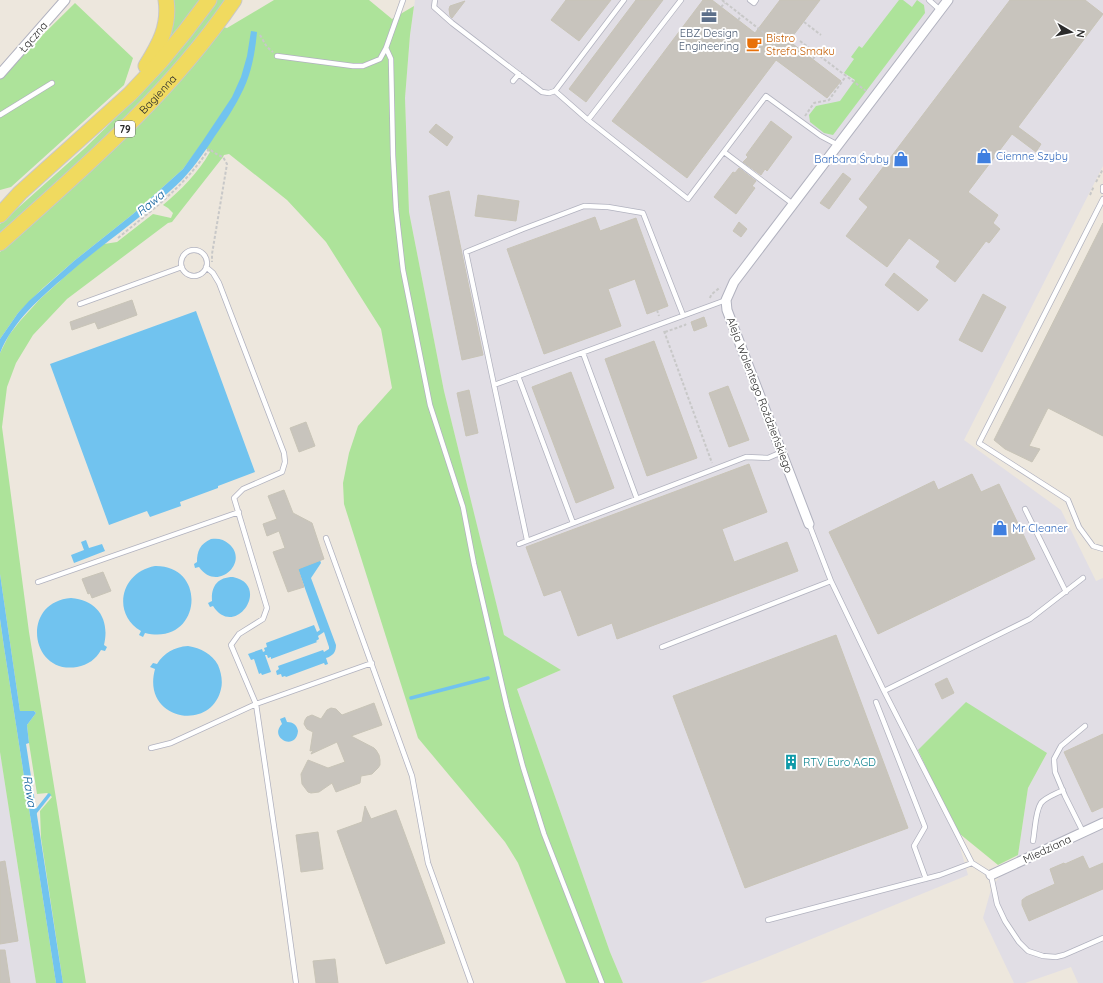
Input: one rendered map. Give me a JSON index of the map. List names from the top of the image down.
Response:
{
  "streets": {
    "main road": ["Bagienna", "79"],
    "street": ["Łączna", "Aleja Walentego Roździeńskiego", "Miedziana"]
  },
  "water": ["Rawa"],
  "places": {
    "office": ["EBZ Design Engineering"],
    "cafe": ["Bistro Strefa Smaku"],
    "shop": ["Ciemne Szyby", "Barbara Śruby", "Mr Cleaner"],
    "building": ["RTV Euro AGD"]
  },
  "north": "right"
}
